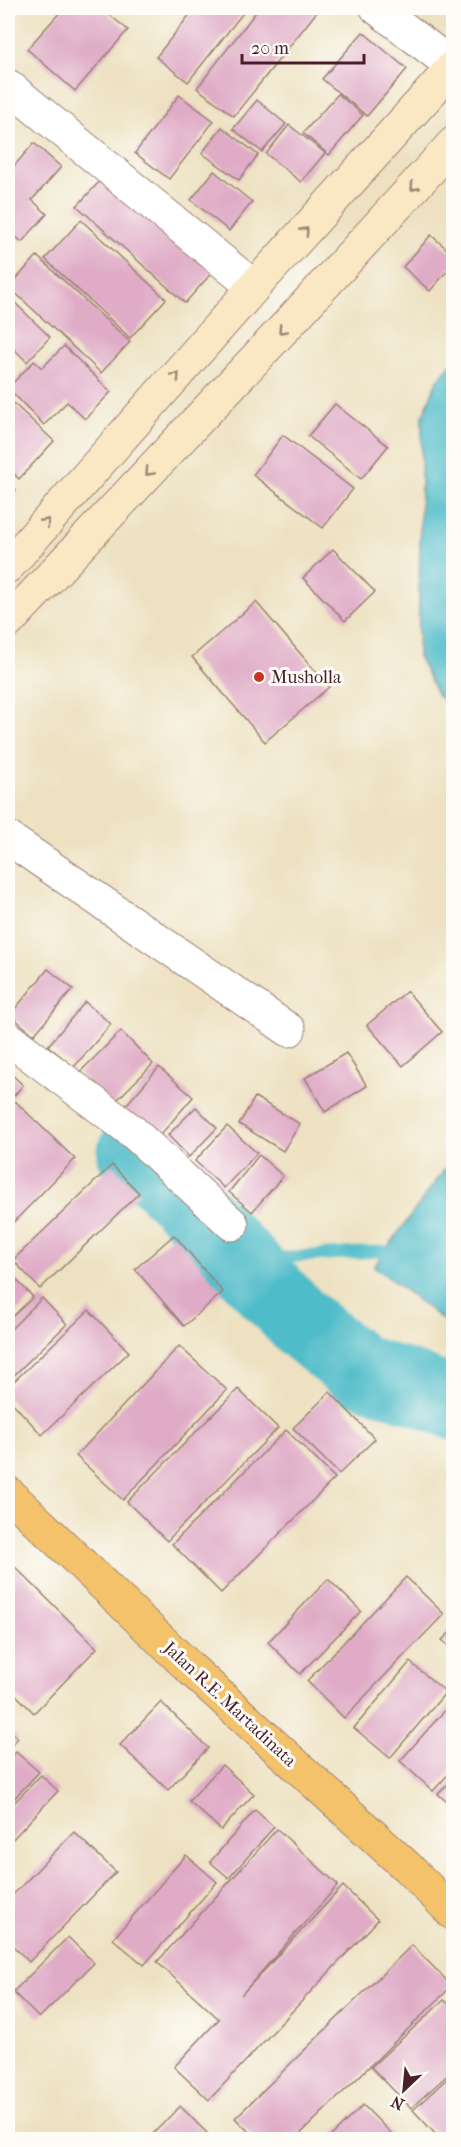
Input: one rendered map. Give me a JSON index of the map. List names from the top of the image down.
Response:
{
  "streets": {
    "highway": ["Jalan R.E. Martadinata"]
  },
  "places": ["Musholla"],
  "scale_bar": "20 m",
  "north": "bottom left"
}
